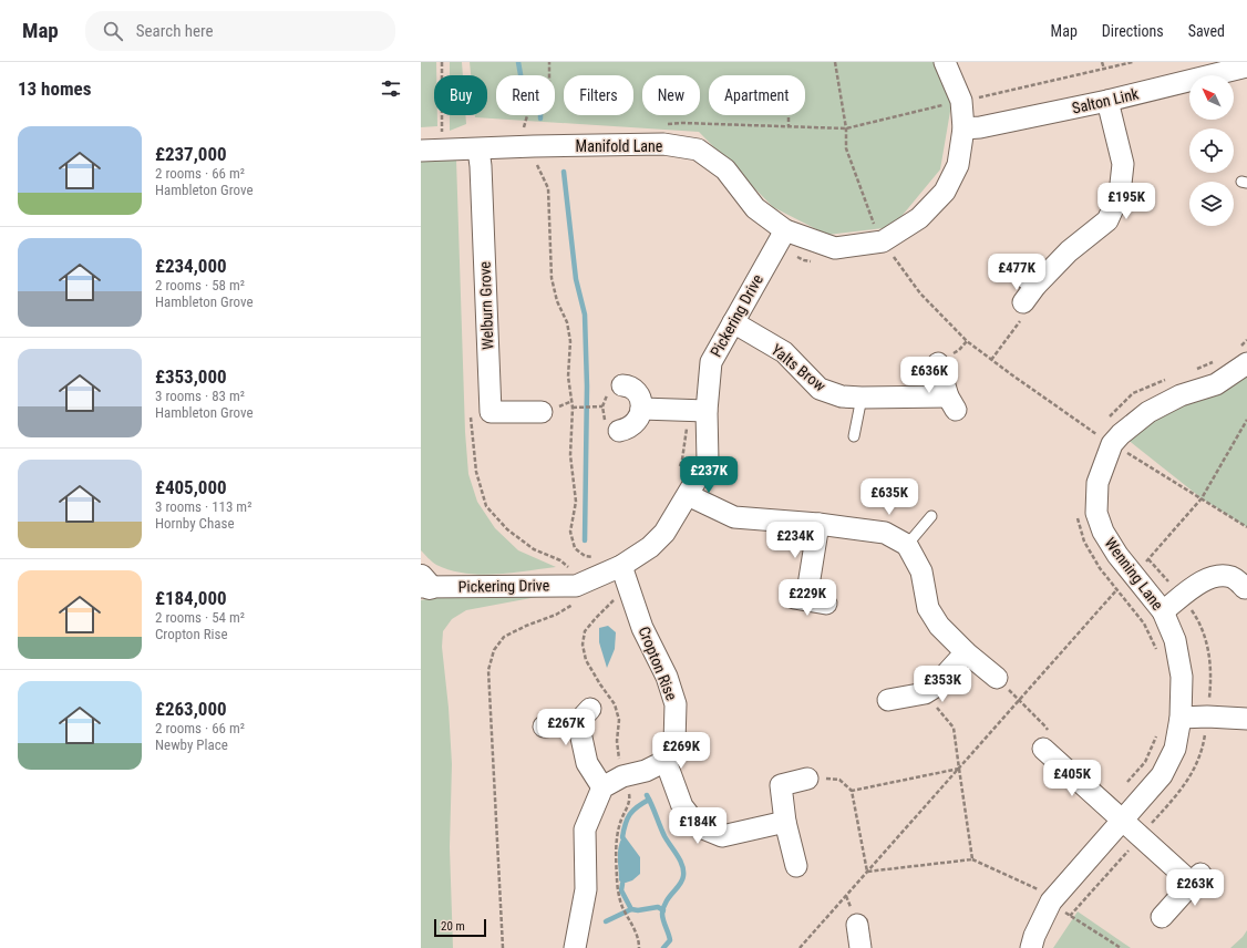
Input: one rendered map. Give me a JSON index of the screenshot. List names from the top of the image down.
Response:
{
  "streets": {
    "street": [
      "Salton Link",
      "Manifold Lane",
      "Welburn Grove",
      "Pickering Drive",
      "Yalts Brow",
      "Wenning Lane",
      "Cropton Rise"
    ]
  },
  "crossings": [
    ["Manifold Lane", "Welburn Grove"],
    ["Manifold Lane", "Pickering Drive"],
    ["Pickering Drive", "Yalts Brow"],
    ["Pickering Drive", "Cropton Rise"]
  ],
  "scale_bar": "20 m",
  "north": "top left",
  "page": {
    "header": "Map",
    "search": "Search here",
    "nav": ["Map", "Directions", "Saved"],
    "heading": "13 homes",
    "chip": [
      "Buy",
      "Rent",
      "Filters",
      "New",
      "Apartment"
    ],
    "list": [
      {
        "name": "£237,000",
        "note": "2 rooms · 66 m² · Hambleton Grove"
      },
      {
        "name": "£234,000",
        "note": "2 rooms · 58 m² · Hambleton Grove"
      },
      {
        "name": "£353,000",
        "note": "3 rooms · 83 m² · Hambleton Grove"
      },
      {
        "name": "£405,000",
        "note": "3 rooms · 113 m² · Hornby Chase"
      },
      {
        "name": "£184,000",
        "note": "2 rooms · 54 m² · Cropton Rise"
      },
      {
        "name": "£263,000",
        "note": "2 rooms · 66 m² · Newby Place"
      }
    ],
    "price": [
      "£195K",
      "£477K",
      "£636K",
      "£237K",
      "£635K",
      "£234K",
      "£229K",
      "£353K",
      "£267K",
      "£269K",
      "£405K",
      "£184K",
      "£263K"
    ],
    "scale": "20 m"
  }
}
